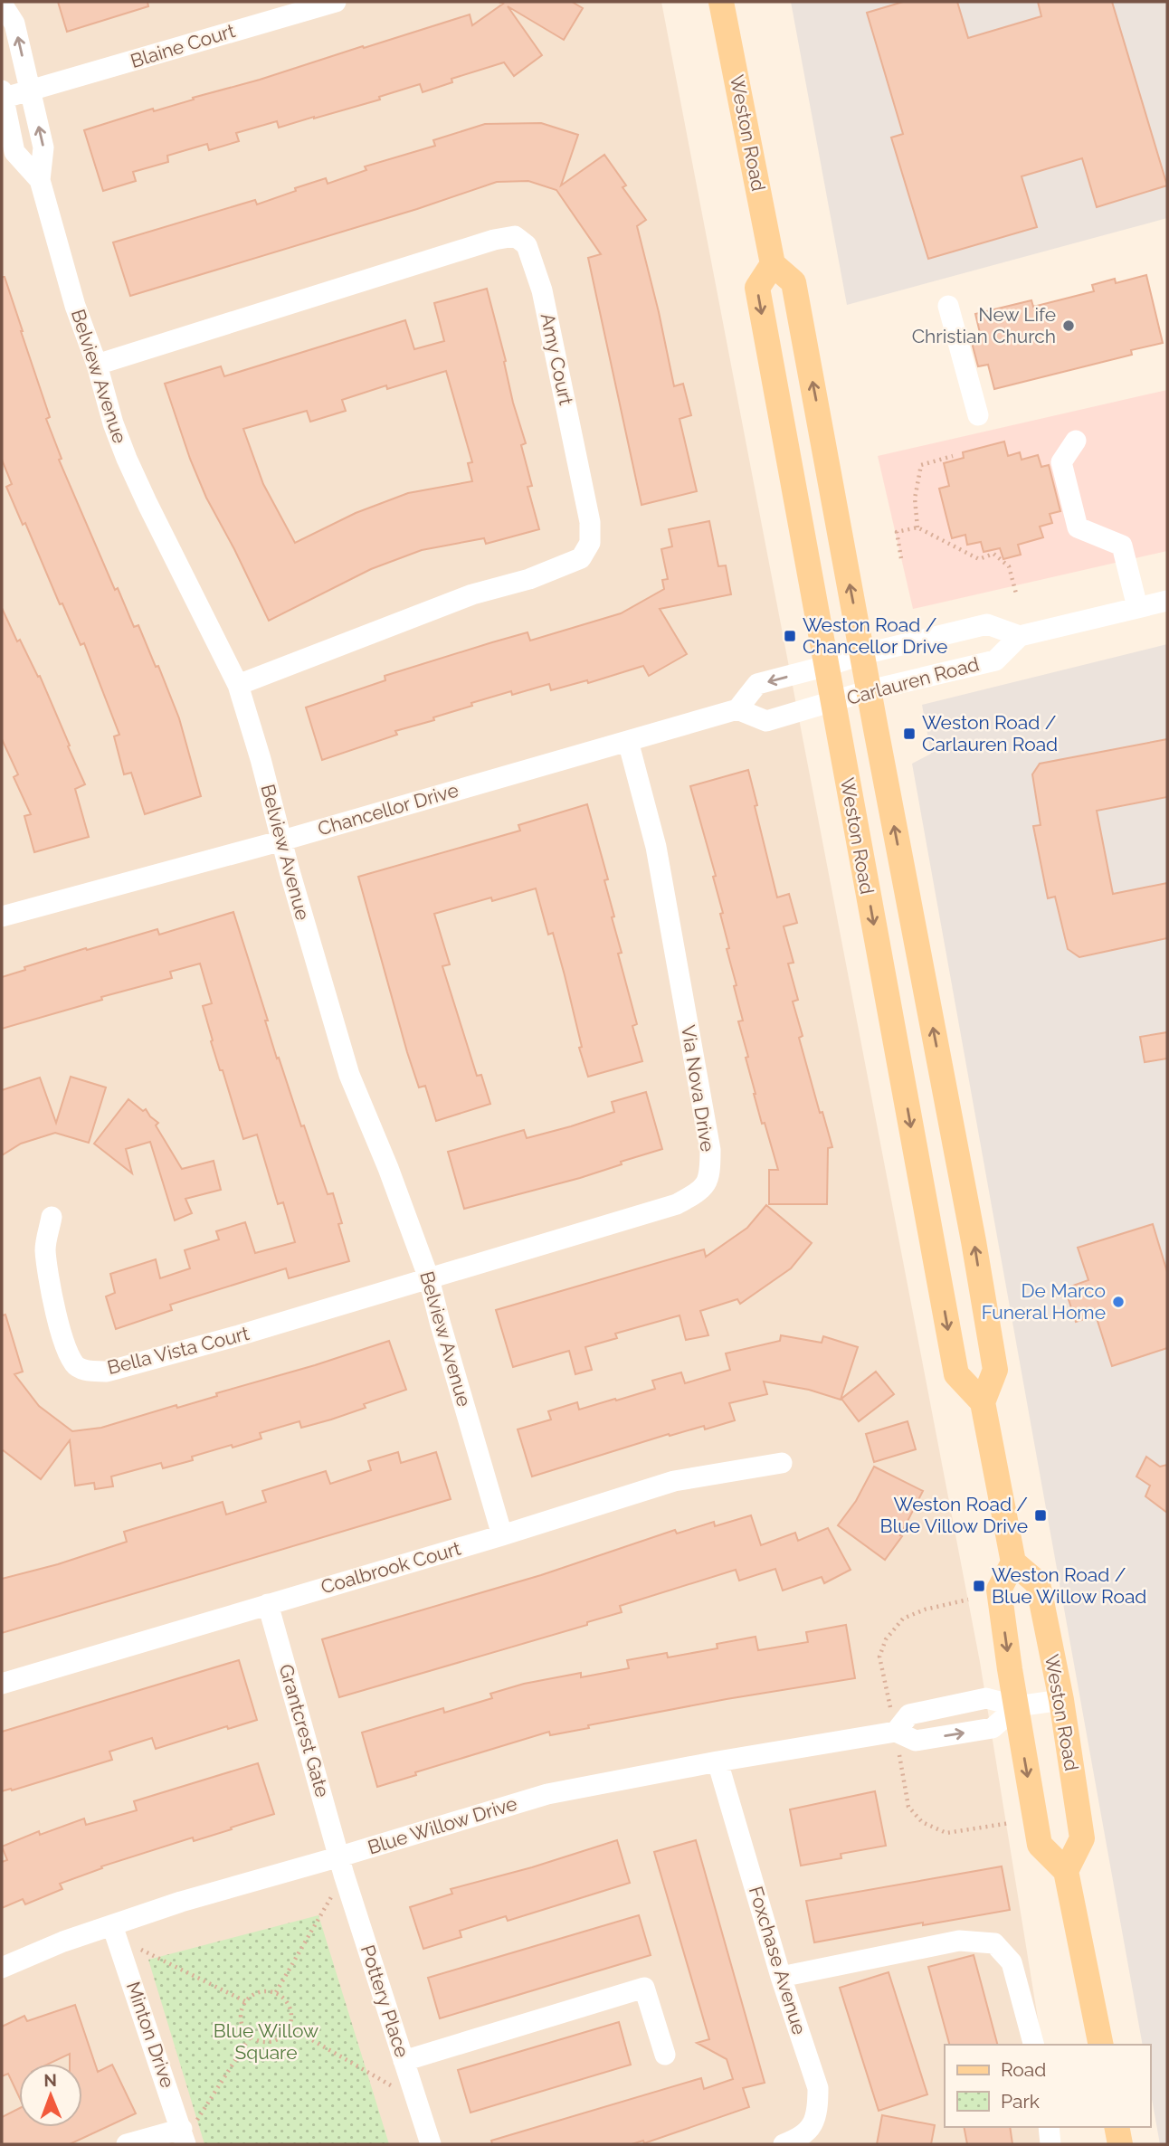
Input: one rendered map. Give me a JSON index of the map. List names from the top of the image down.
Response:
{
  "streets": {
    "main road": ["Weston Road"],
    "street": [
      "Blaine Court",
      "Amy Court",
      "Belview Avenue",
      "Carlauren Road",
      "Chancellor Drive",
      "Via Nova Drive",
      "Bella Vista Court",
      "Coalbrook Court",
      "Grantcrest Gate",
      "Blue Willow Drive",
      "Foxchase Avenue",
      "Pottery Place",
      "Minton Drive"
    ]
  },
  "crossings": [
    ["Blaine Court", "Belview Avenue"],
    ["Weston Road", "Carlauren Road"],
    ["Amy Court", "Belview Avenue"],
    ["Belview Avenue", "Chancellor Drive"],
    ["Belview Avenue", "Via Nova Drive"],
    ["Belview Avenue", "Bella Vista Court"],
    ["Belview Avenue", "Coalbrook Court"],
    ["Chancellor Drive", "Via Nova Drive"],
    ["Via Nova Drive", "Bella Vista Court"],
    ["Coalbrook Court", "Grantcrest Gate"],
    ["Grantcrest Gate", "Blue Willow Drive"],
    ["Grantcrest Gate", "Pottery Place"],
    ["Blue Willow Drive", "Foxchase Avenue"],
    ["Blue Willow Drive", "Pottery Place"],
    ["Blue Willow Drive", "Minton Drive"]
  ],
  "parks": ["Blue Willow Square"],
  "places": {
    "other": ["New Life Christian Church", "De Marco Funeral Home"],
    "transit": [
      "Weston Road / Chancellor Drive",
      "Weston Road / Carlauren Road",
      "Weston Road / Blue Villow Drive",
      "Weston Road / Blue Willow Road"
    ]
  },
  "legend": ["Road", "Park"],
  "north": "top"
}
